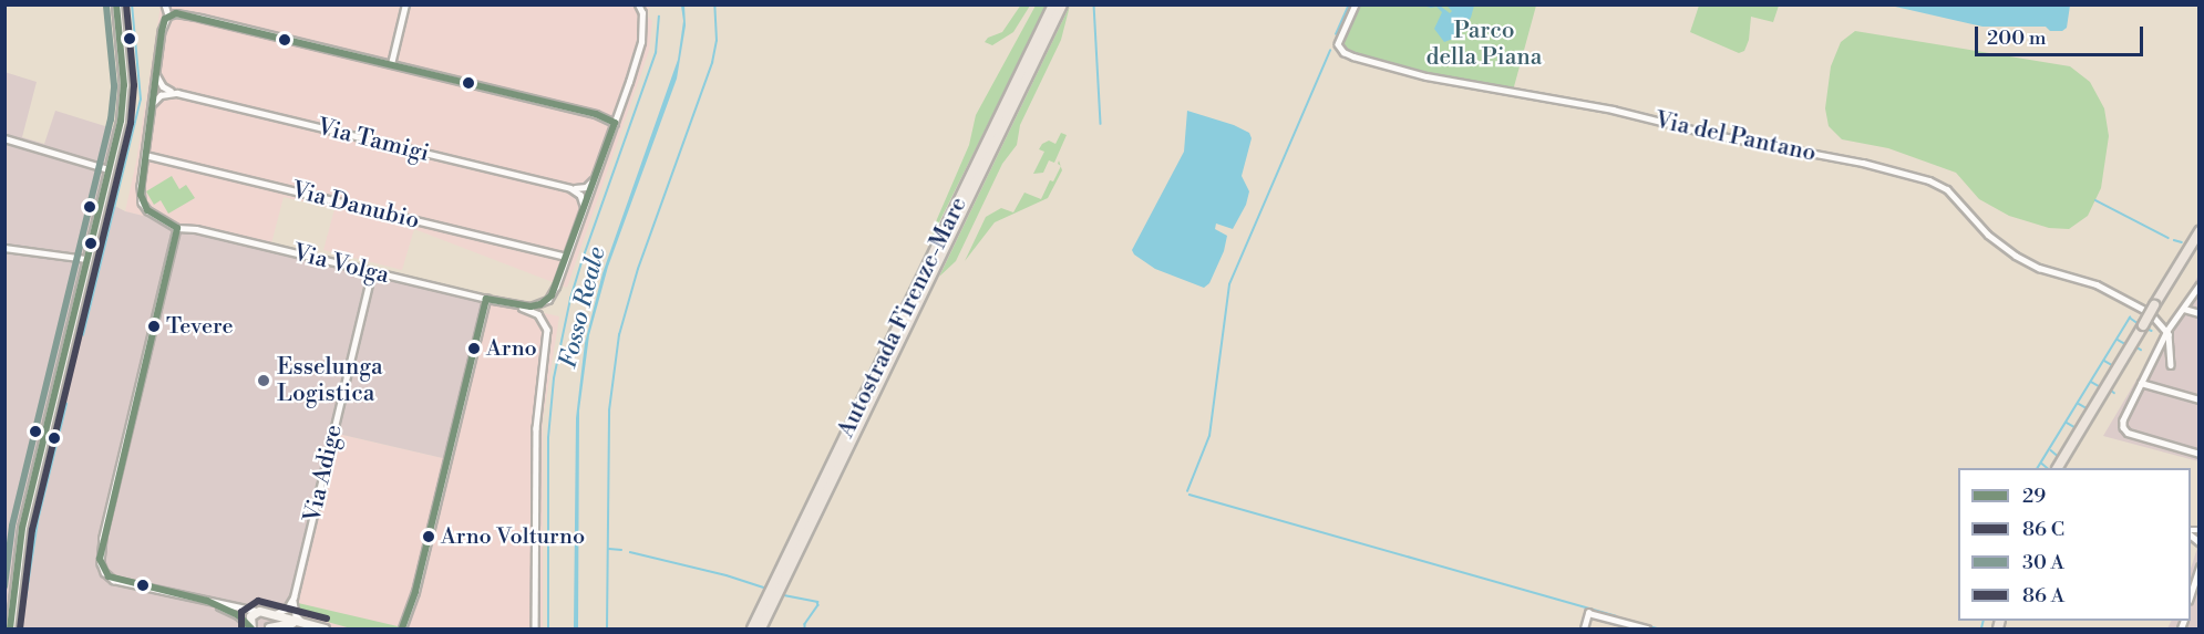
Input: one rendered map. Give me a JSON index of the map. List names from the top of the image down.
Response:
{
  "streets": {
    "highway": ["Autostrada Firenze-Mare"],
    "street": [
      "Via del Pantano",
      "Via Tamigi",
      "Via Danubio",
      "Via Volga",
      "Via Adige"
    ]
  },
  "crossings": [
    ["Via Danubio", "Via Volga"],
    ["Via Volga", "Via Adige"]
  ],
  "water": ["Fosso Reale"],
  "parks": ["Parco della Piana"],
  "places": [
    "Tevere",
    "Arno",
    "Esselunga Logistica",
    "Arno Volturno"
  ],
  "lines": ["transit line 29"],
  "legend": [
    "29",
    "86 C",
    "30 A",
    "86 A"
  ],
  "scale_bar": "200 m"
}
